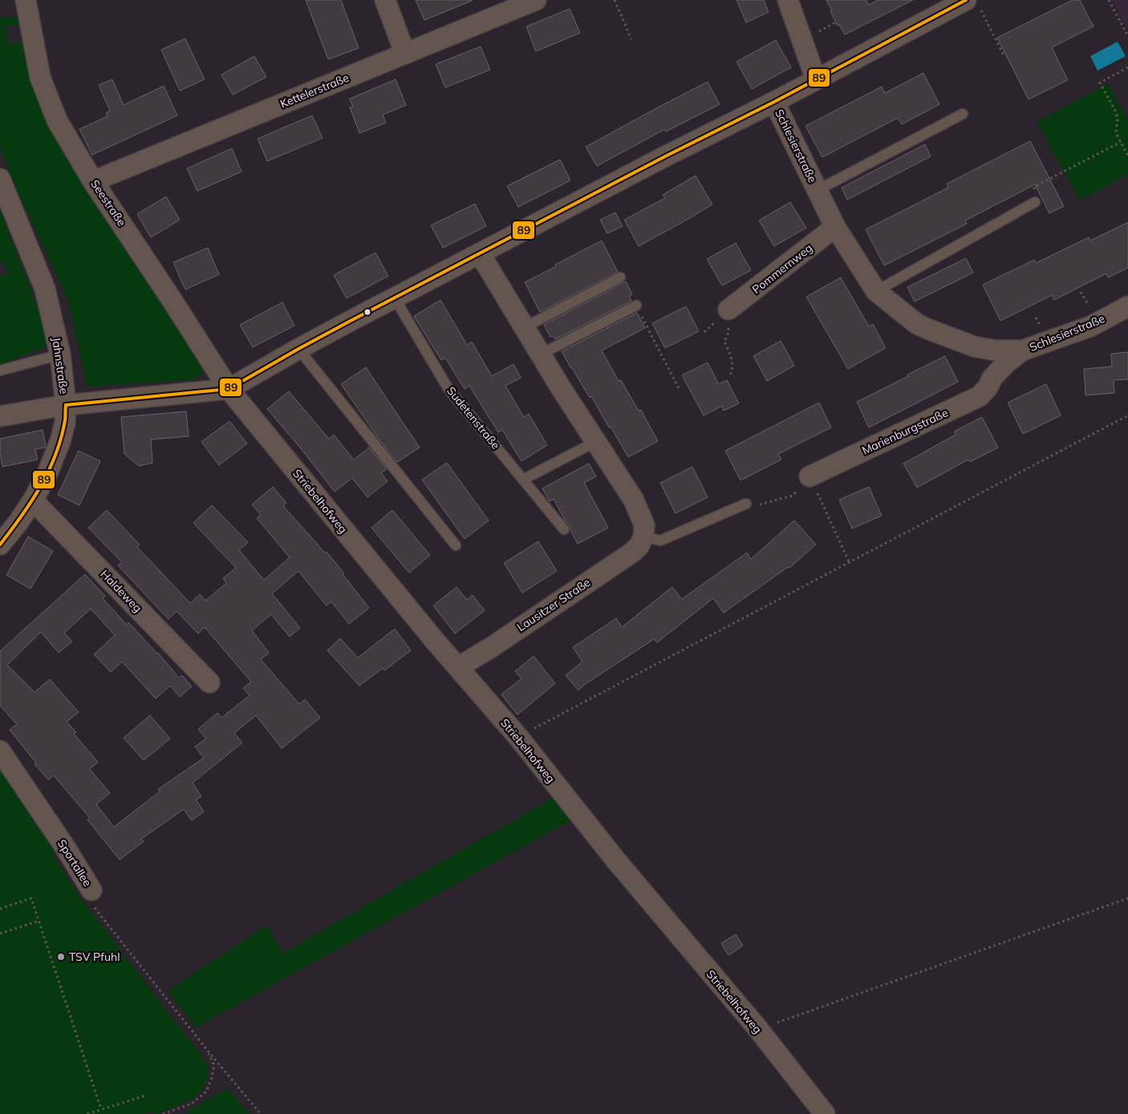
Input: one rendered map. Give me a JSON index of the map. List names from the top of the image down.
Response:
{
  "streets": {
    "street": [
      "Kettelerstraße",
      "Schlesierstraße",
      "Seestraße",
      "Pommernweg",
      "Jahnstraße",
      "Marienburgstraße",
      "Striebelhofweg",
      "Haldeweg",
      "Lausitzer Straße",
      "Sportallee"
    ],
    "lane": ["Sudetenstraße"]
  },
  "crossings": [
    ["Kettelerstraße", "Seestraße"],
    ["Schlesierstraße", "Pommernweg"],
    ["Schlesierstraße", "Marienburgstraße"],
    ["Seestraße", "Striebelhofweg"],
    ["Jahnstraße", "Haldeweg"],
    ["Striebelhofweg", "Lausitzer Straße"]
  ],
  "places": ["TSV Pfuhl"],
  "lines": ["transit line 89"]
}
